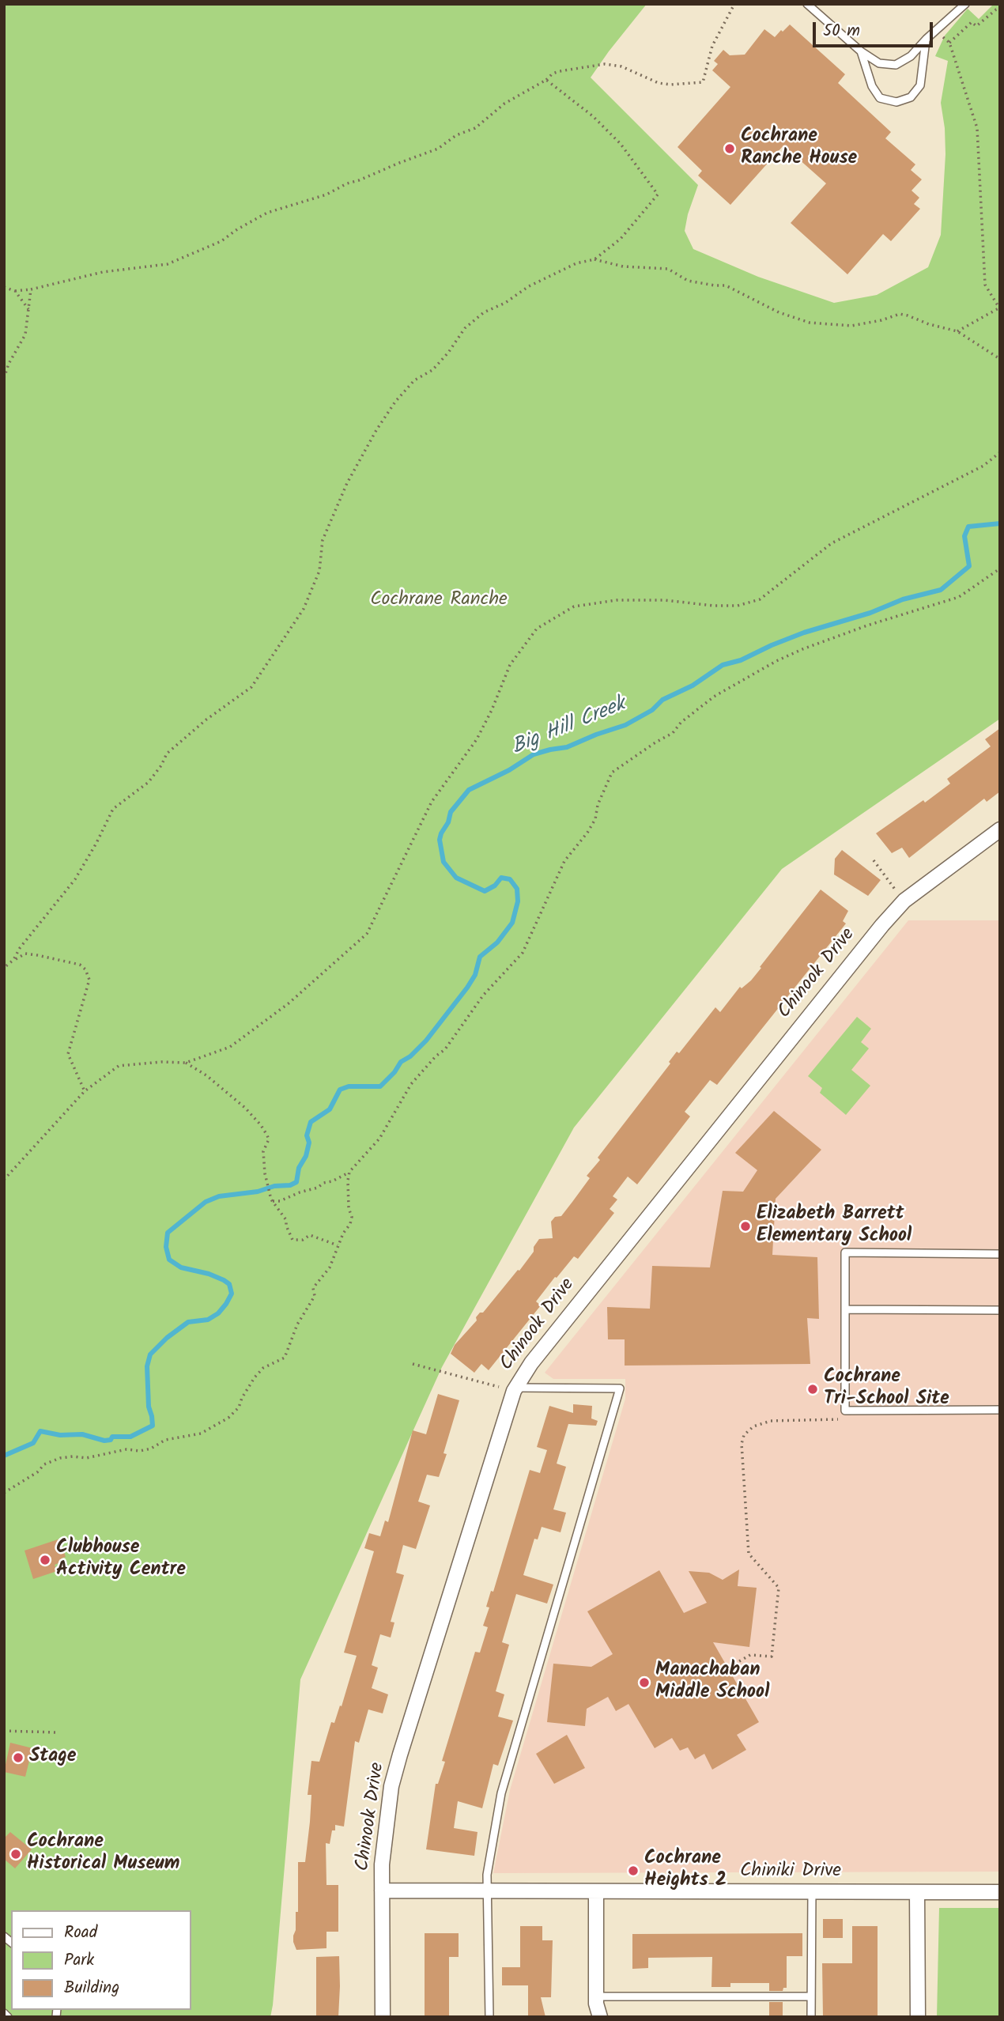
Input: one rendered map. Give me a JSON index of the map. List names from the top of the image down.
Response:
{
  "streets": {
    "street": ["Chinook Drive", "Chiniki Drive"]
  },
  "crossings": [
    ["Chinook Drive", "Chiniki Drive"]
  ],
  "water": ["Big Hill Creek"],
  "parks": ["Cochrane Ranche"],
  "places": [
    "Cochrane Ranche House",
    "Elizabeth Barrett Elementary School",
    "Cochrane Tri-School Site",
    "Clubhouse Activity Centre",
    "Manachaban Middle School",
    "Stage",
    "Cochrane Historical Museum",
    "Cochrane Heights 2"
  ],
  "legend": ["Road", "Park", "Building"],
  "scale_bar": "50 m"
}
